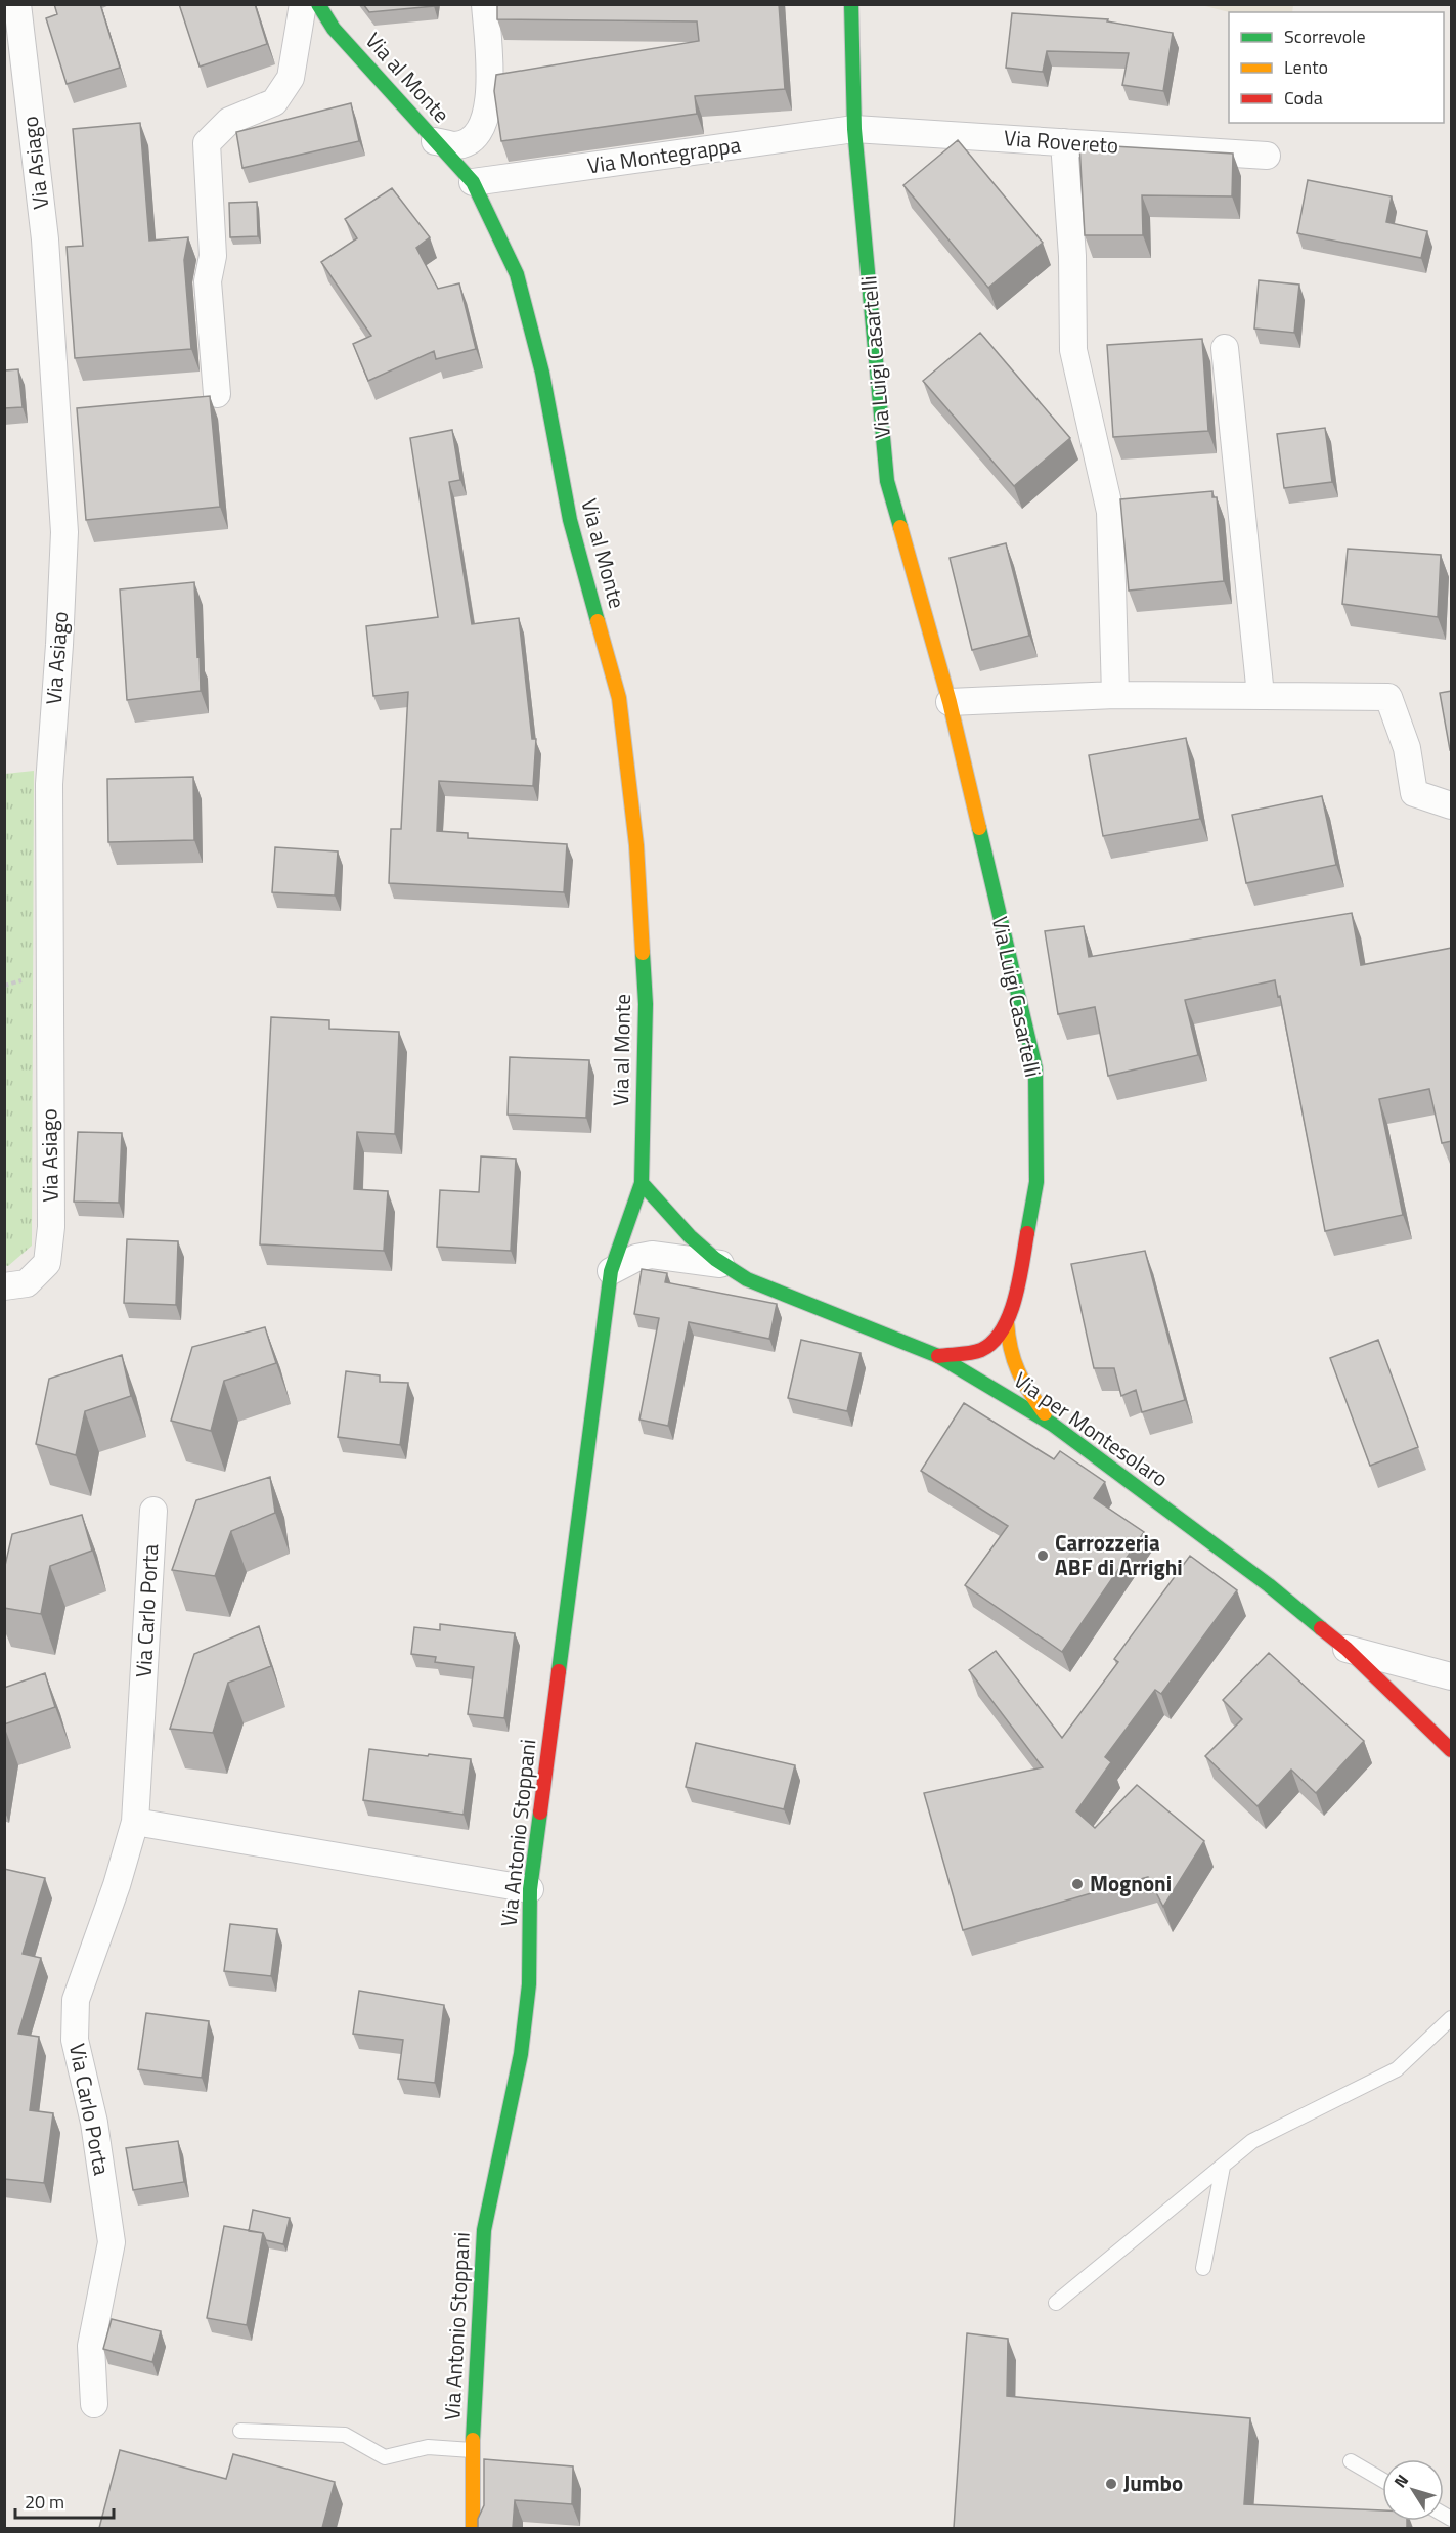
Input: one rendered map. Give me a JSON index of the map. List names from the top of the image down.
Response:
{
  "streets": {
    "street": [
      "Via al Monte",
      "Via Rovereto",
      "Via Montegrappa",
      "Via Asiago",
      "Via Luigi Casartelli",
      "Via per Montesolaro",
      "Via Carlo Porta",
      "Via Antonio Stoppani"
    ]
  },
  "crossings": [
    ["Via al Monte", "Via Montegrappa"],
    ["Via al Monte", "Via per Montesolaro"],
    ["Via al Monte", "Via Antonio Stoppani"],
    ["Via Rovereto", "Via Montegrappa"],
    ["Via Rovereto", "Via Luigi Casartelli"],
    ["Via Montegrappa", "Via Luigi Casartelli"],
    ["Via Luigi Casartelli", "Via per Montesolaro"],
    ["Via per Montesolaro", "Via Antonio Stoppani"]
  ],
  "places": ["Carrozzeria ABF di Arrighi", "Mognoni", "Jumbo"],
  "legend": ["Scorrevole", "Lento", "Coda"],
  "scale_bar": "20 m",
  "north": "top left"
}
